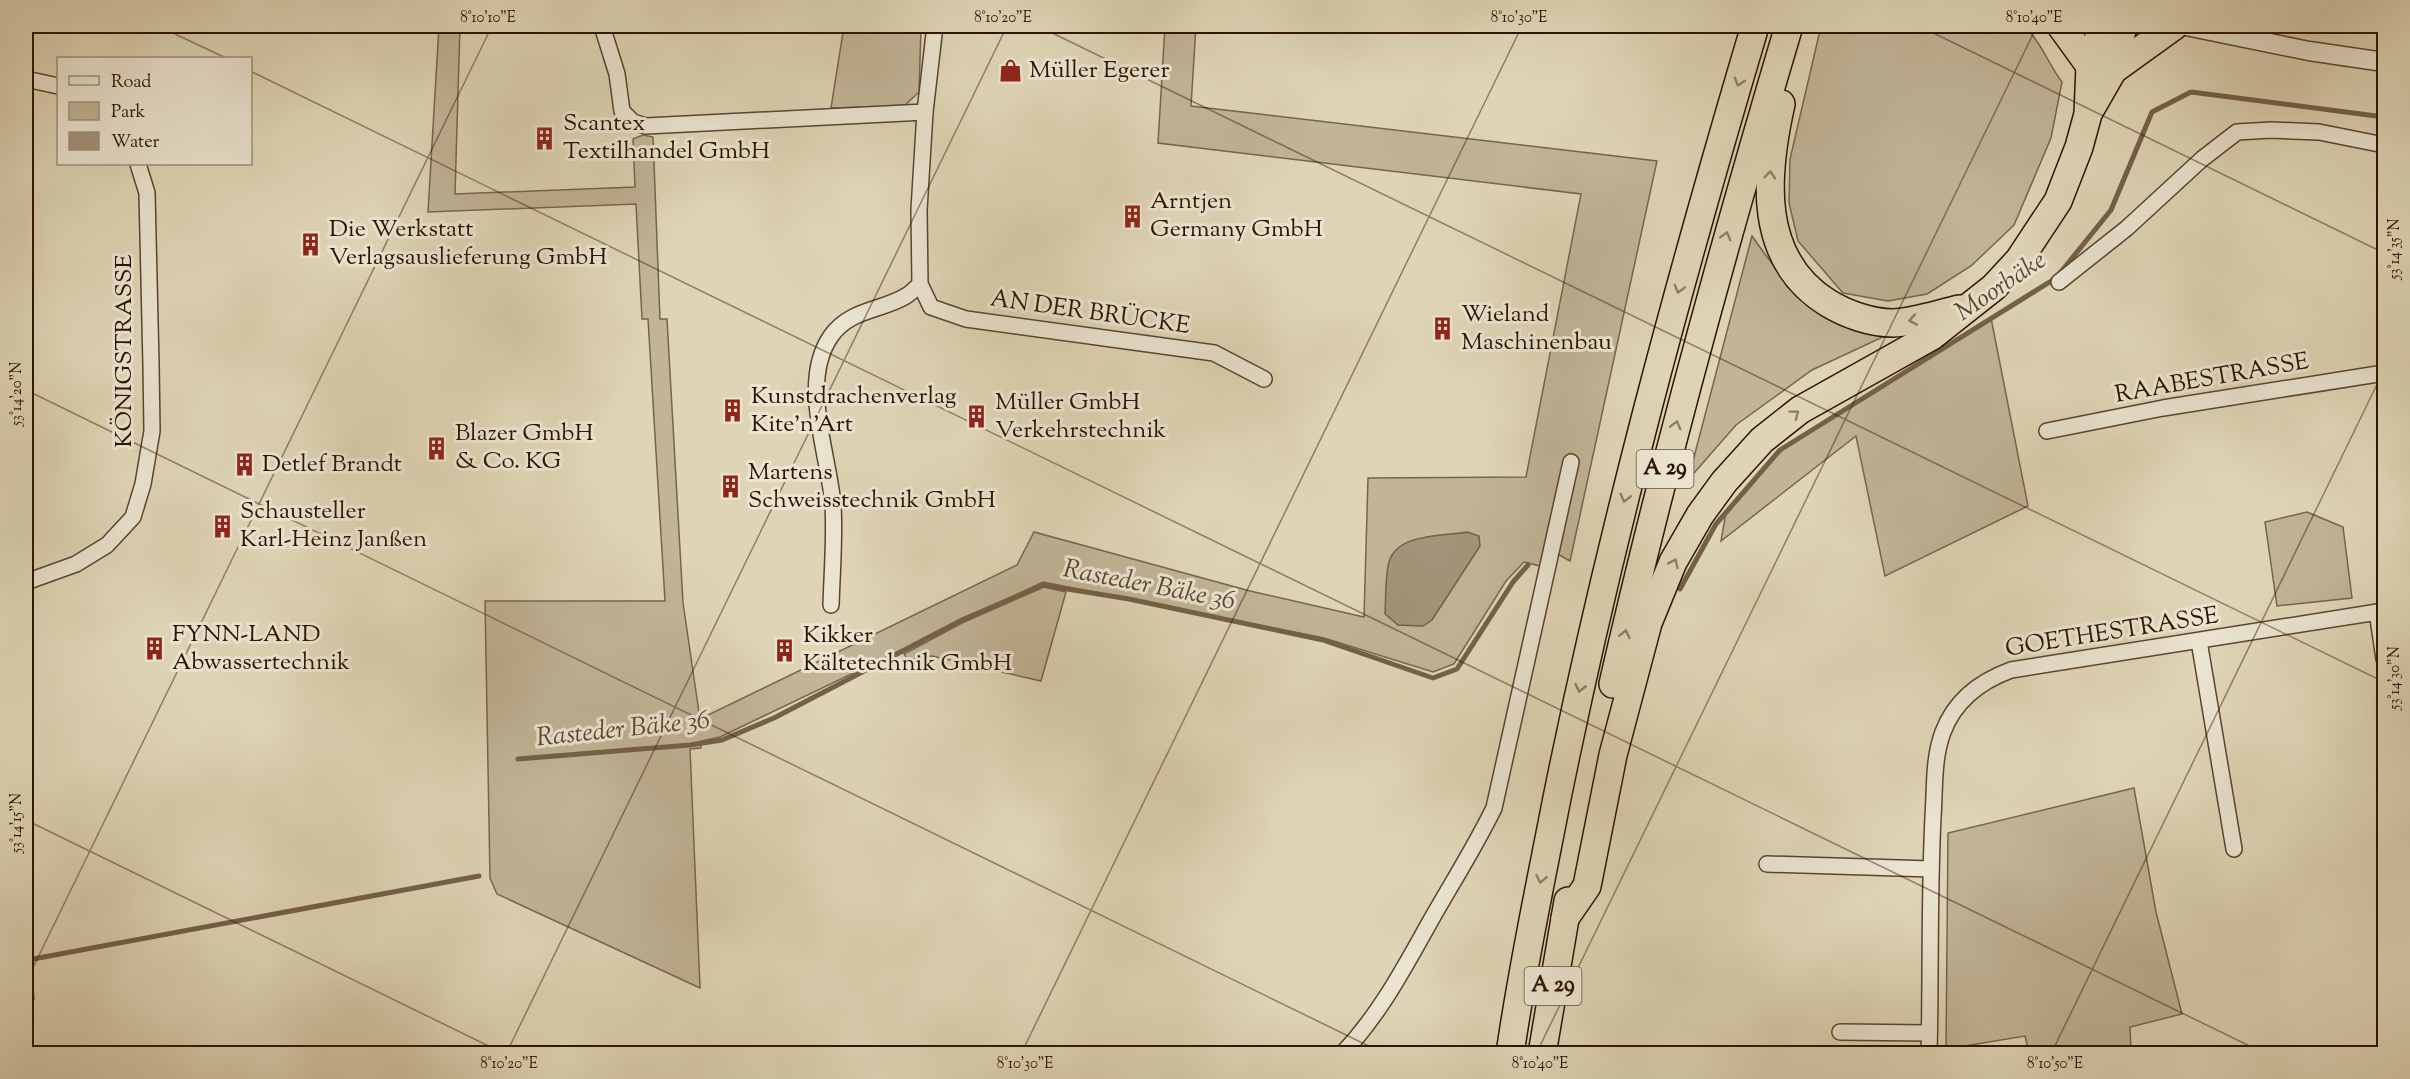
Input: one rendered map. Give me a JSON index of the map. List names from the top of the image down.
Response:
{
  "streets": {
    "highway": ["A 29"],
    "street": [
      "AN DER BRÜCKE",
      "KÖNIGSTRASSE",
      "RAABESTRASSE",
      "GOETHESTRASSE"
    ]
  },
  "water": ["Moorbäke", "Rasteder Bäke 36"],
  "places": {
    "shop": ["Müller Egerer"],
    "building": [
      "Scantex Textilhandel GmbH",
      "Arntjen Germany GmbH",
      "Die Werkstatt Verlagsauslieferung GmbH",
      "Wieland Maschinenbau",
      "Kunstdrachenverlag Kite'n'Art",
      "Müller GmbH Verkehrstechnik",
      "Blazer GmbH & Co. KG",
      "Detlef Brandt",
      "Martens Schweisstechnik GmbH",
      "Schausteller Karl-Heinz Janßen",
      "FYNN-LAND Abwassertechnik",
      "Kikker Kältetechnik GmbH"
    ]
  },
  "legend": ["Road", "Park", "Water"],
  "coordinates": [
    "8°10'10\"E",
    "8°10'20\"E",
    "8°10'30\"E",
    "8°10'40\"E",
    "53°14'35\"N",
    "53°14'20\"N",
    "53°14'30\"N",
    "53°14'15\"N",
    "8°10'50\"E"
  ]
}
